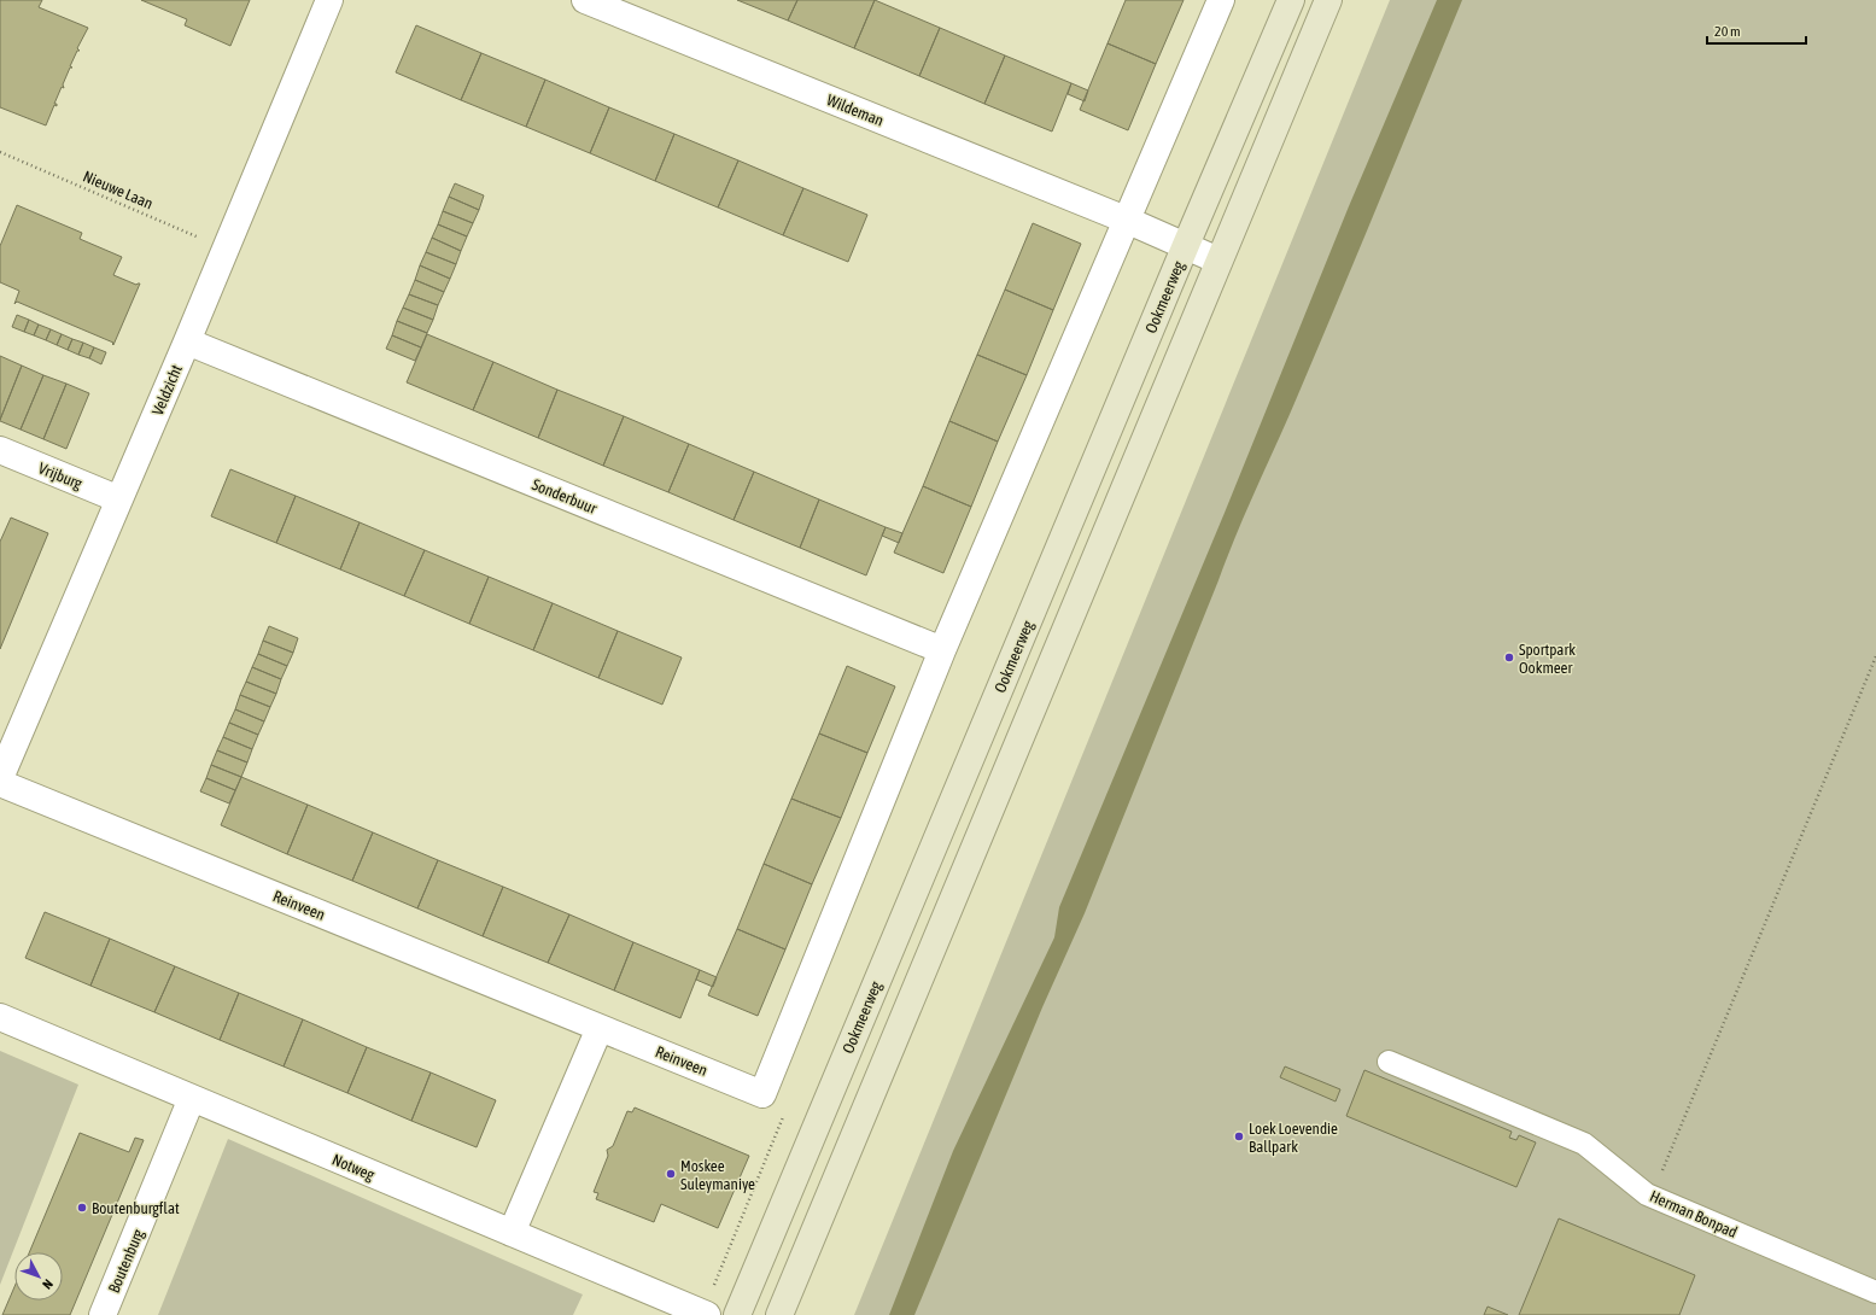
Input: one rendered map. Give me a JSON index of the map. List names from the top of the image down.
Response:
{
  "streets": {
    "main road": ["Ookmeerweg"],
    "street": [
      "Wildeman",
      "Veldzicht",
      "Vrijburg",
      "Sonderbuur",
      "Reinveen",
      "Notweg",
      "Herman Bonpad",
      "Boutenburg"
    ],
    "path": ["Nieuwe Laan"]
  },
  "crossings": [
    ["Wildeman", "Ookmeerweg"],
    ["Nieuwe Laan", "Veldzicht"],
    ["Veldzicht", "Vrijburg"],
    ["Veldzicht", "Sonderbuur"],
    ["Sonderbuur", "Reinveen"],
    ["Notweg", "Boutenburg"]
  ],
  "places": [
    "Sportpark Ookmeer",
    "Loek Loevendie Ballpark",
    "Moskee Suleymaniye",
    "Boutenburgflat"
  ],
  "scale_bar": "20 m",
  "north": "bottom right"
}
